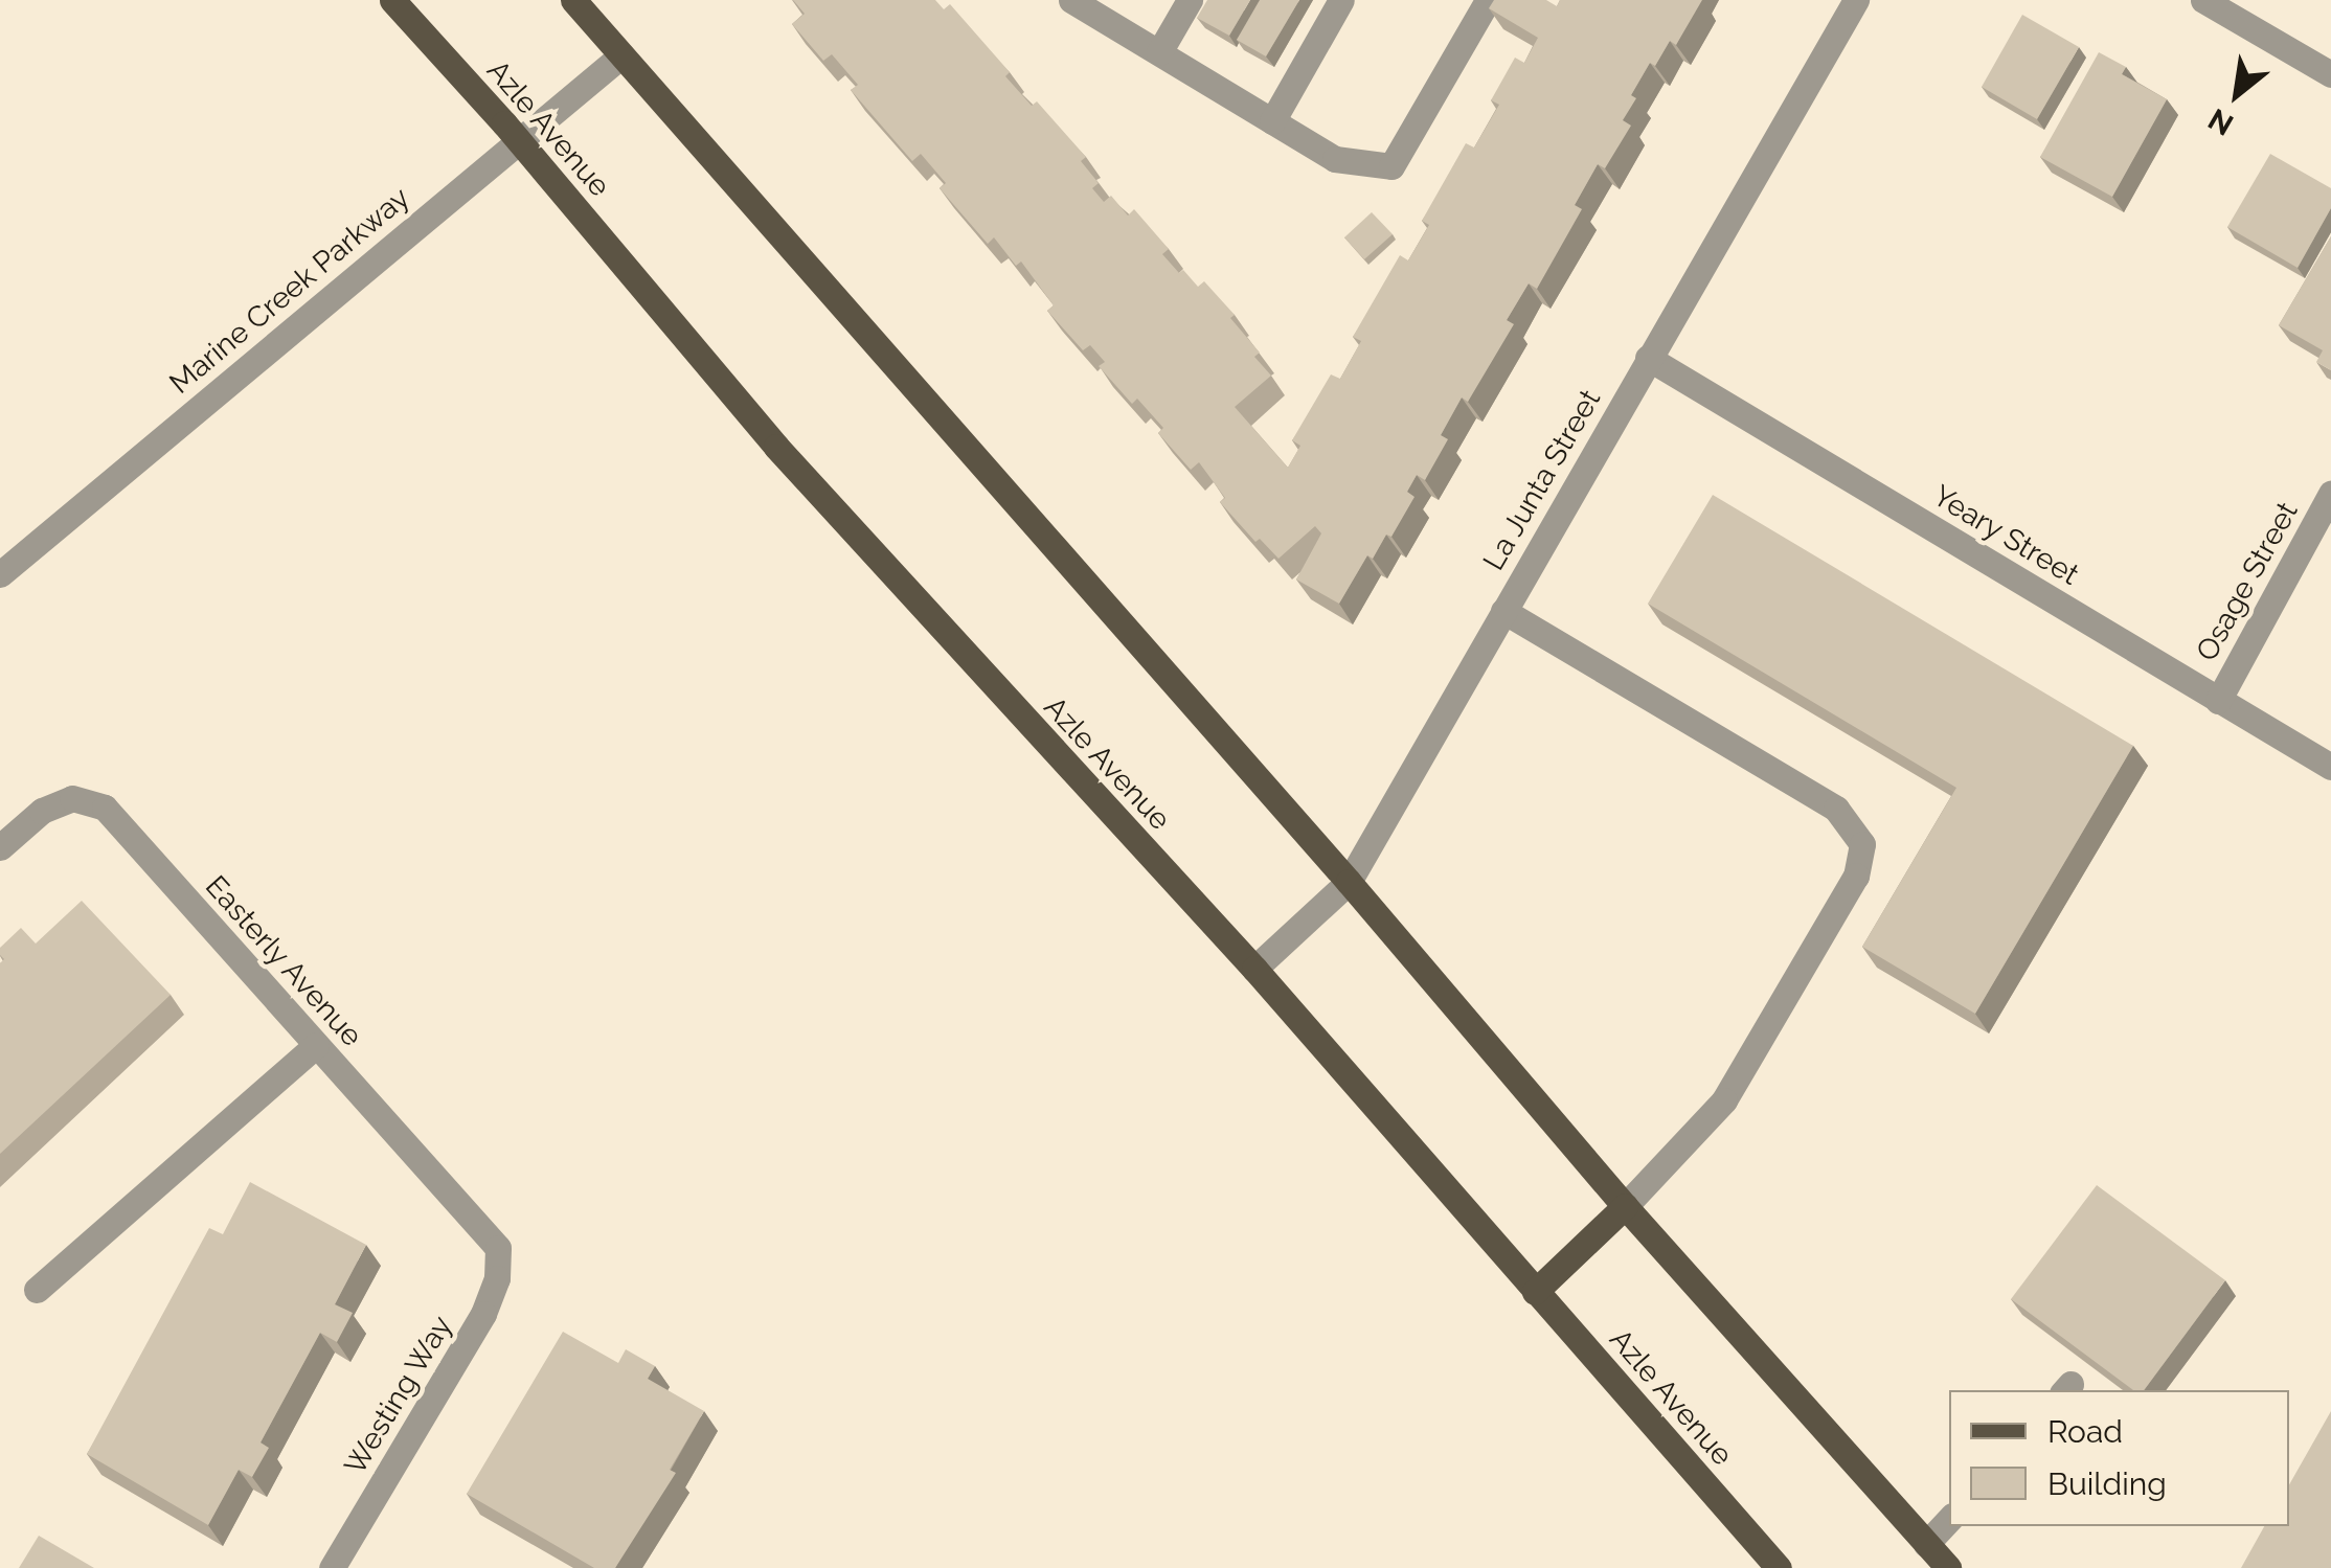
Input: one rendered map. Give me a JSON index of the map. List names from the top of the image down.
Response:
{
  "streets": {
    "main road": ["Azle Avenue"],
    "street": [
      "Marine Creek Parkway",
      "La Junta Street",
      "Yeary Street",
      "Osage Street",
      "Easterly Avenue",
      "Westing Way"
    ]
  },
  "crossings": [
    ["Azle Avenue", "Marine Creek Parkway"],
    ["Azle Avenue", "La Junta Street"],
    ["La Junta Street", "Yeary Street"],
    ["Yeary Street", "Osage Street"],
    ["Easterly Avenue", "Westing Way"]
  ],
  "legend": ["Road", "Building"],
  "north": "bottom left"
}
